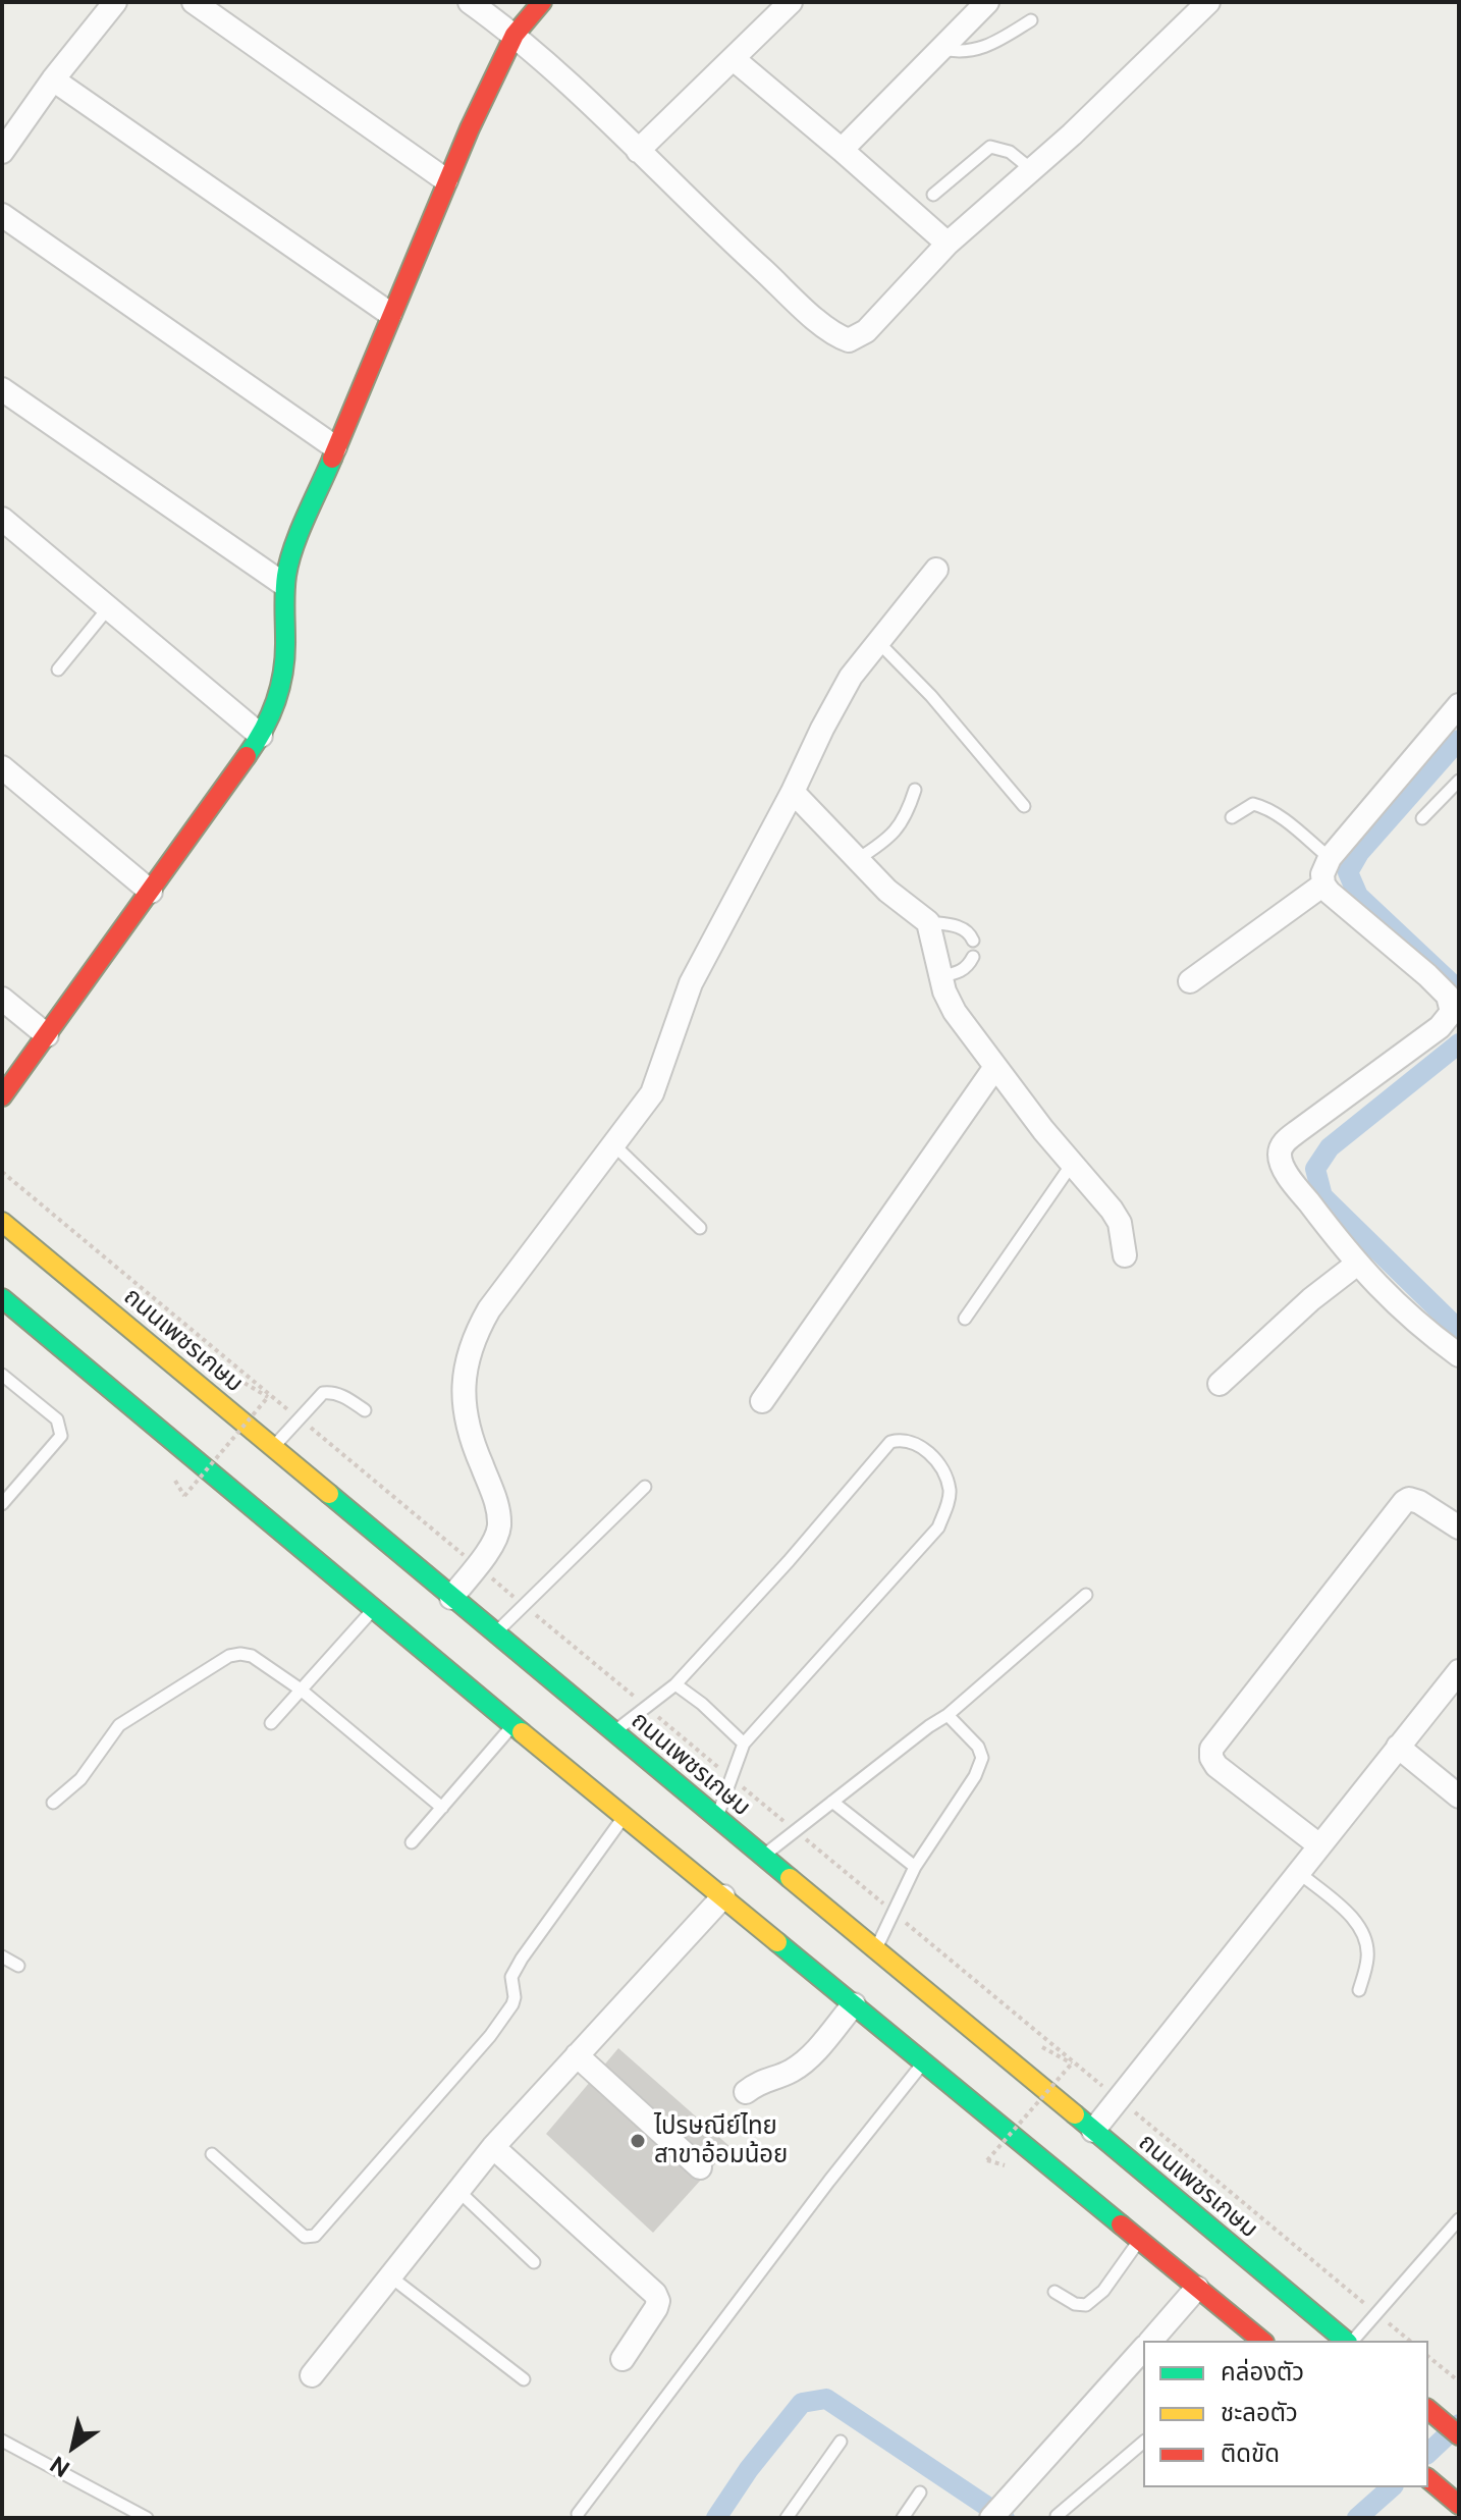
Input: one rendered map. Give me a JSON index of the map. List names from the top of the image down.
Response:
{
  "streets": {
    "main road": ["ถนนเพชรเกษม"]
  },
  "places": ["ไปรษณีย์ไทย สาขาอ้อมน้อย"],
  "legend": ["คล่องตัว", "ชะลอตัว", "ติดขัด"],
  "north": "bottom left"
}
